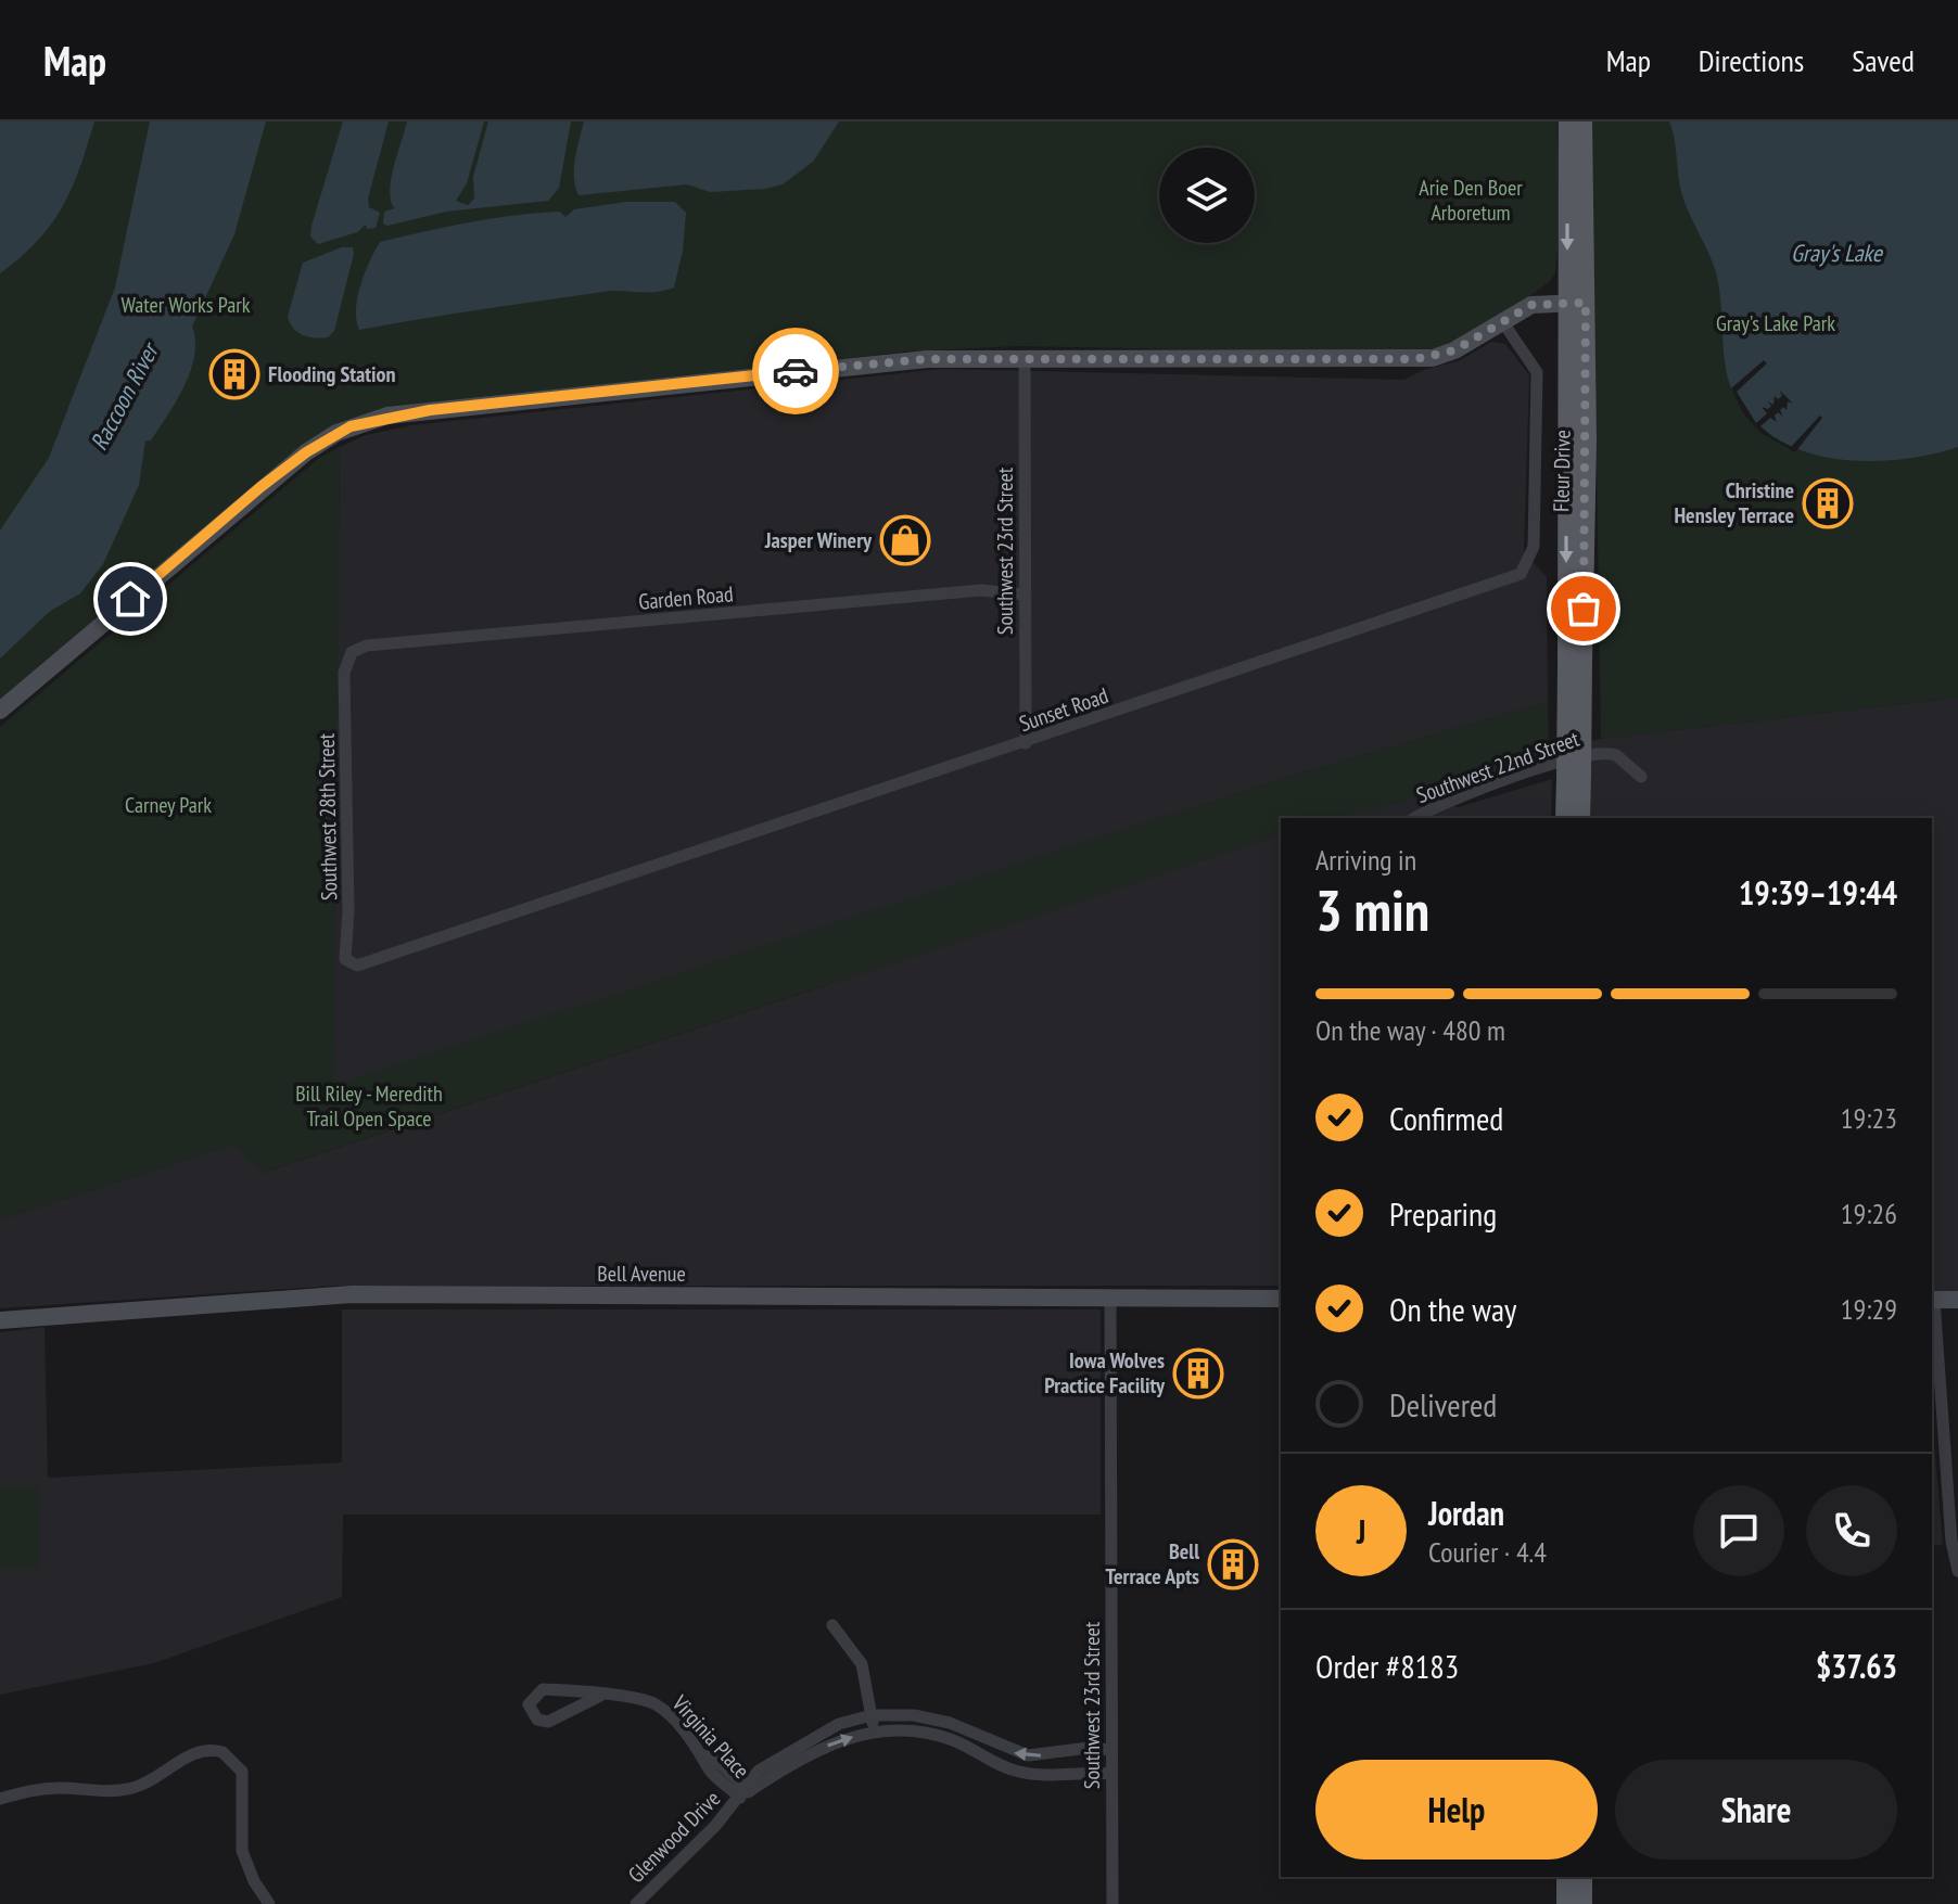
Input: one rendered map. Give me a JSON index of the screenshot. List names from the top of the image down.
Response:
{
  "streets": {
    "main road": ["Fleur Drive"],
    "street": [
      "Southwest 23rd Street",
      "Garden Road",
      "Sunset Road",
      "Southwest 22nd Street",
      "Southwest 28th Street",
      "Bell Avenue",
      "Virginia Place",
      "Glenwood Drive"
    ]
  },
  "crossings": [
    ["Southwest 23rd Street", "Garden Road"],
    ["Southwest 23rd Street", "Sunset Road"],
    ["Southwest 23rd Street", "Bell Avenue"],
    ["Southwest 23rd Street", "Glenwood Drive"],
    ["Garden Road", "Southwest 28th Street"],
    ["Sunset Road", "Southwest 28th Street"],
    ["Virginia Place", "Glenwood Drive"]
  ],
  "water": ["Gray's Lake", "Raccoon River"],
  "parks": [
    "Arie Den Boer Arboretum",
    "Water Works Park",
    "Gray's Lake Park",
    "Carney Park",
    "Bill Riley - Meredith Trail Open Space"
  ],
  "places": {
    "building": [
      "Flooding Station",
      "Christine Hensley Terrace",
      "Iowa Wolves Practice Facility",
      "Bell Terrace Apts"
    ],
    "shop": ["Jasper Winery"]
  },
  "page": {
    "header": "Map",
    "nav": ["Map", "Directions", "Saved"],
    "heading": ["3 min", "Arriving in", "19:39–19:44"],
    "panel": [
      "Jordan",
      "Courier · 4.4",
      "Order #8183",
      "$37.63"
    ],
    "bar": "On the way · 480 m",
    "list": [
      ["Confirmed", "19:23"],
      ["Preparing", "19:26"],
      ["On the way", "19:29"],
      "Delivered"
    ],
    "round": "J",
    "buttons": ["Help", "Share"]
  }
}
